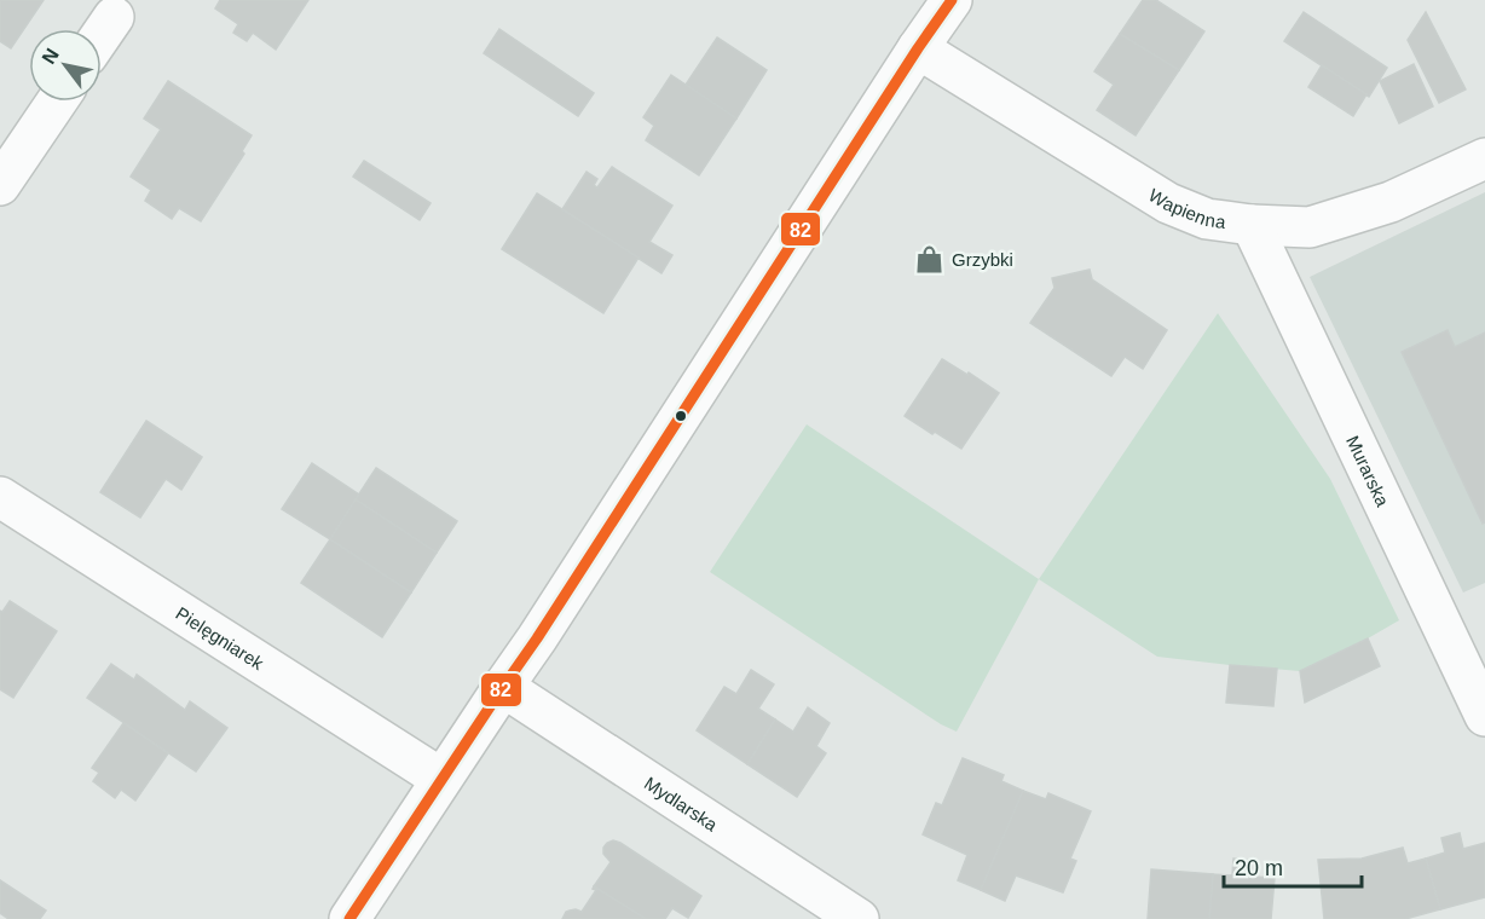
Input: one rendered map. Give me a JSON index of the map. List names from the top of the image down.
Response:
{
  "streets": {
    "street": [
      "Wapienna",
      "Murarska",
      "Pielęgniarek",
      "Mydlarska"
    ]
  },
  "crossings": [
    ["Wapienna", "Murarska"]
  ],
  "places": {
    "shop": ["Grzybki"]
  },
  "lines": ["transit line 82"],
  "scale_bar": "20 m",
  "north": "top left"
}
